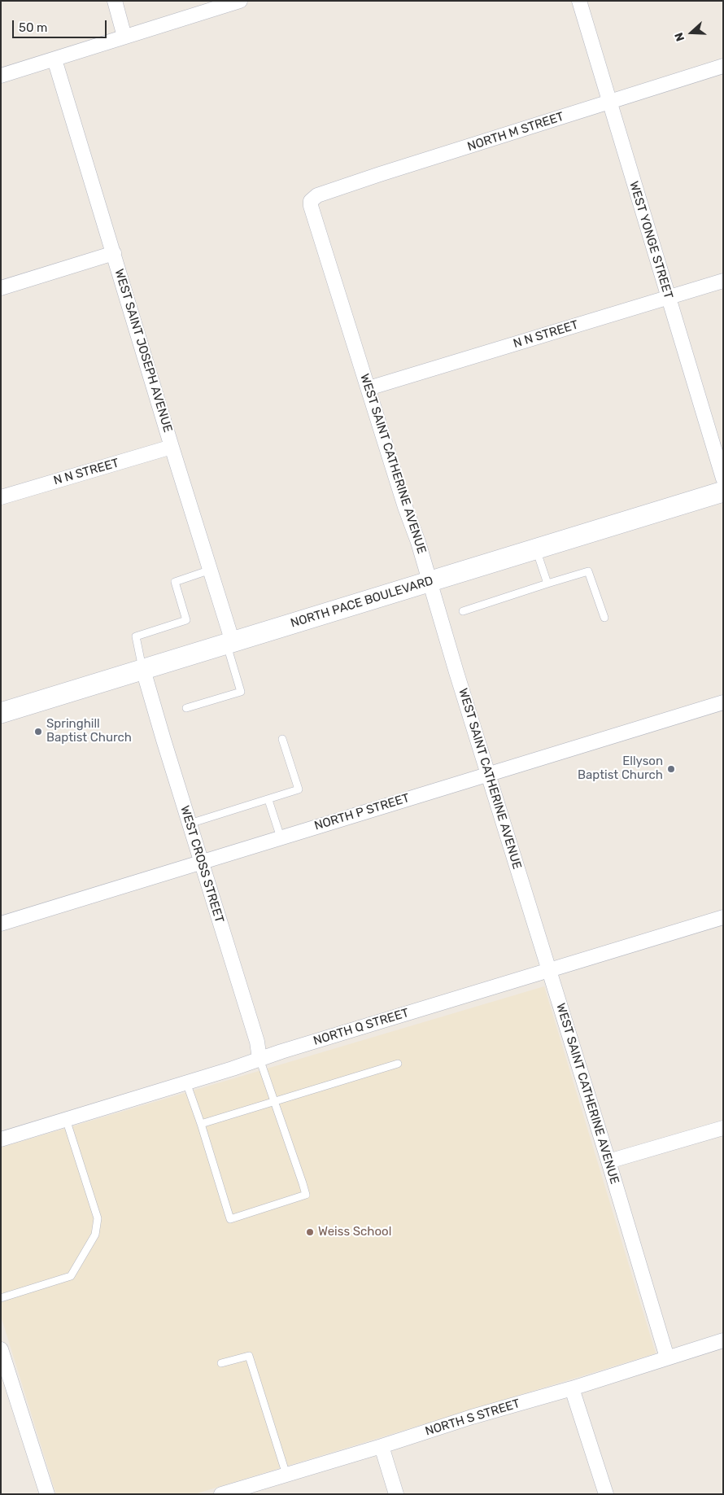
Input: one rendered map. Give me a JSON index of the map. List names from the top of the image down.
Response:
{
  "streets": {
    "main road": ["NORTH PACE BOULEVARD"],
    "street": [
      "NORTH M STREET",
      "WEST YONGE STREET",
      "N N STREET",
      "WEST SAINT JOSEPH AVENUE",
      "WEST SAINT CATHERINE AVENUE",
      "NORTH P STREET",
      "WEST CROSS STREET",
      "NORTH Q STREET",
      "NORTH S STREET"
    ]
  },
  "crossings": [
    ["NORTH M STREET", "WEST YONGE STREET"],
    ["NORTH M STREET", "WEST SAINT CATHERINE AVENUE"],
    ["WEST YONGE STREET", "N N STREET"],
    ["N N STREET", "WEST SAINT JOSEPH AVENUE"],
    ["N N STREET", "WEST SAINT CATHERINE AVENUE"],
    ["WEST SAINT JOSEPH AVENUE", "NORTH PACE BOULEVARD"],
    ["WEST SAINT CATHERINE AVENUE", "NORTH PACE BOULEVARD"],
    ["WEST SAINT CATHERINE AVENUE", "NORTH P STREET"],
    ["WEST SAINT CATHERINE AVENUE", "NORTH Q STREET"],
    ["WEST SAINT CATHERINE AVENUE", "NORTH S STREET"],
    ["NORTH PACE BOULEVARD", "WEST CROSS STREET"],
    ["NORTH P STREET", "WEST CROSS STREET"],
    ["WEST CROSS STREET", "NORTH Q STREET"]
  ],
  "places": ["Springhill Baptist Church", "Ellyson Baptist Church", "Weiss School"],
  "scale_bar": "50 m",
  "north": "left"
}
